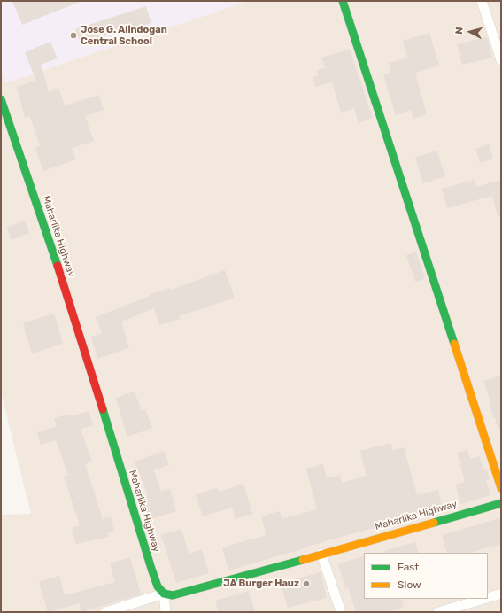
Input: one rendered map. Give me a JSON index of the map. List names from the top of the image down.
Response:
{
  "streets": {
    "main road": ["Maharlika Highway"]
  },
  "places": ["Jose G. Alindogan Central School", "JA Burger Hauz"],
  "legend": ["Fast", "Slow"],
  "north": "left"
}
